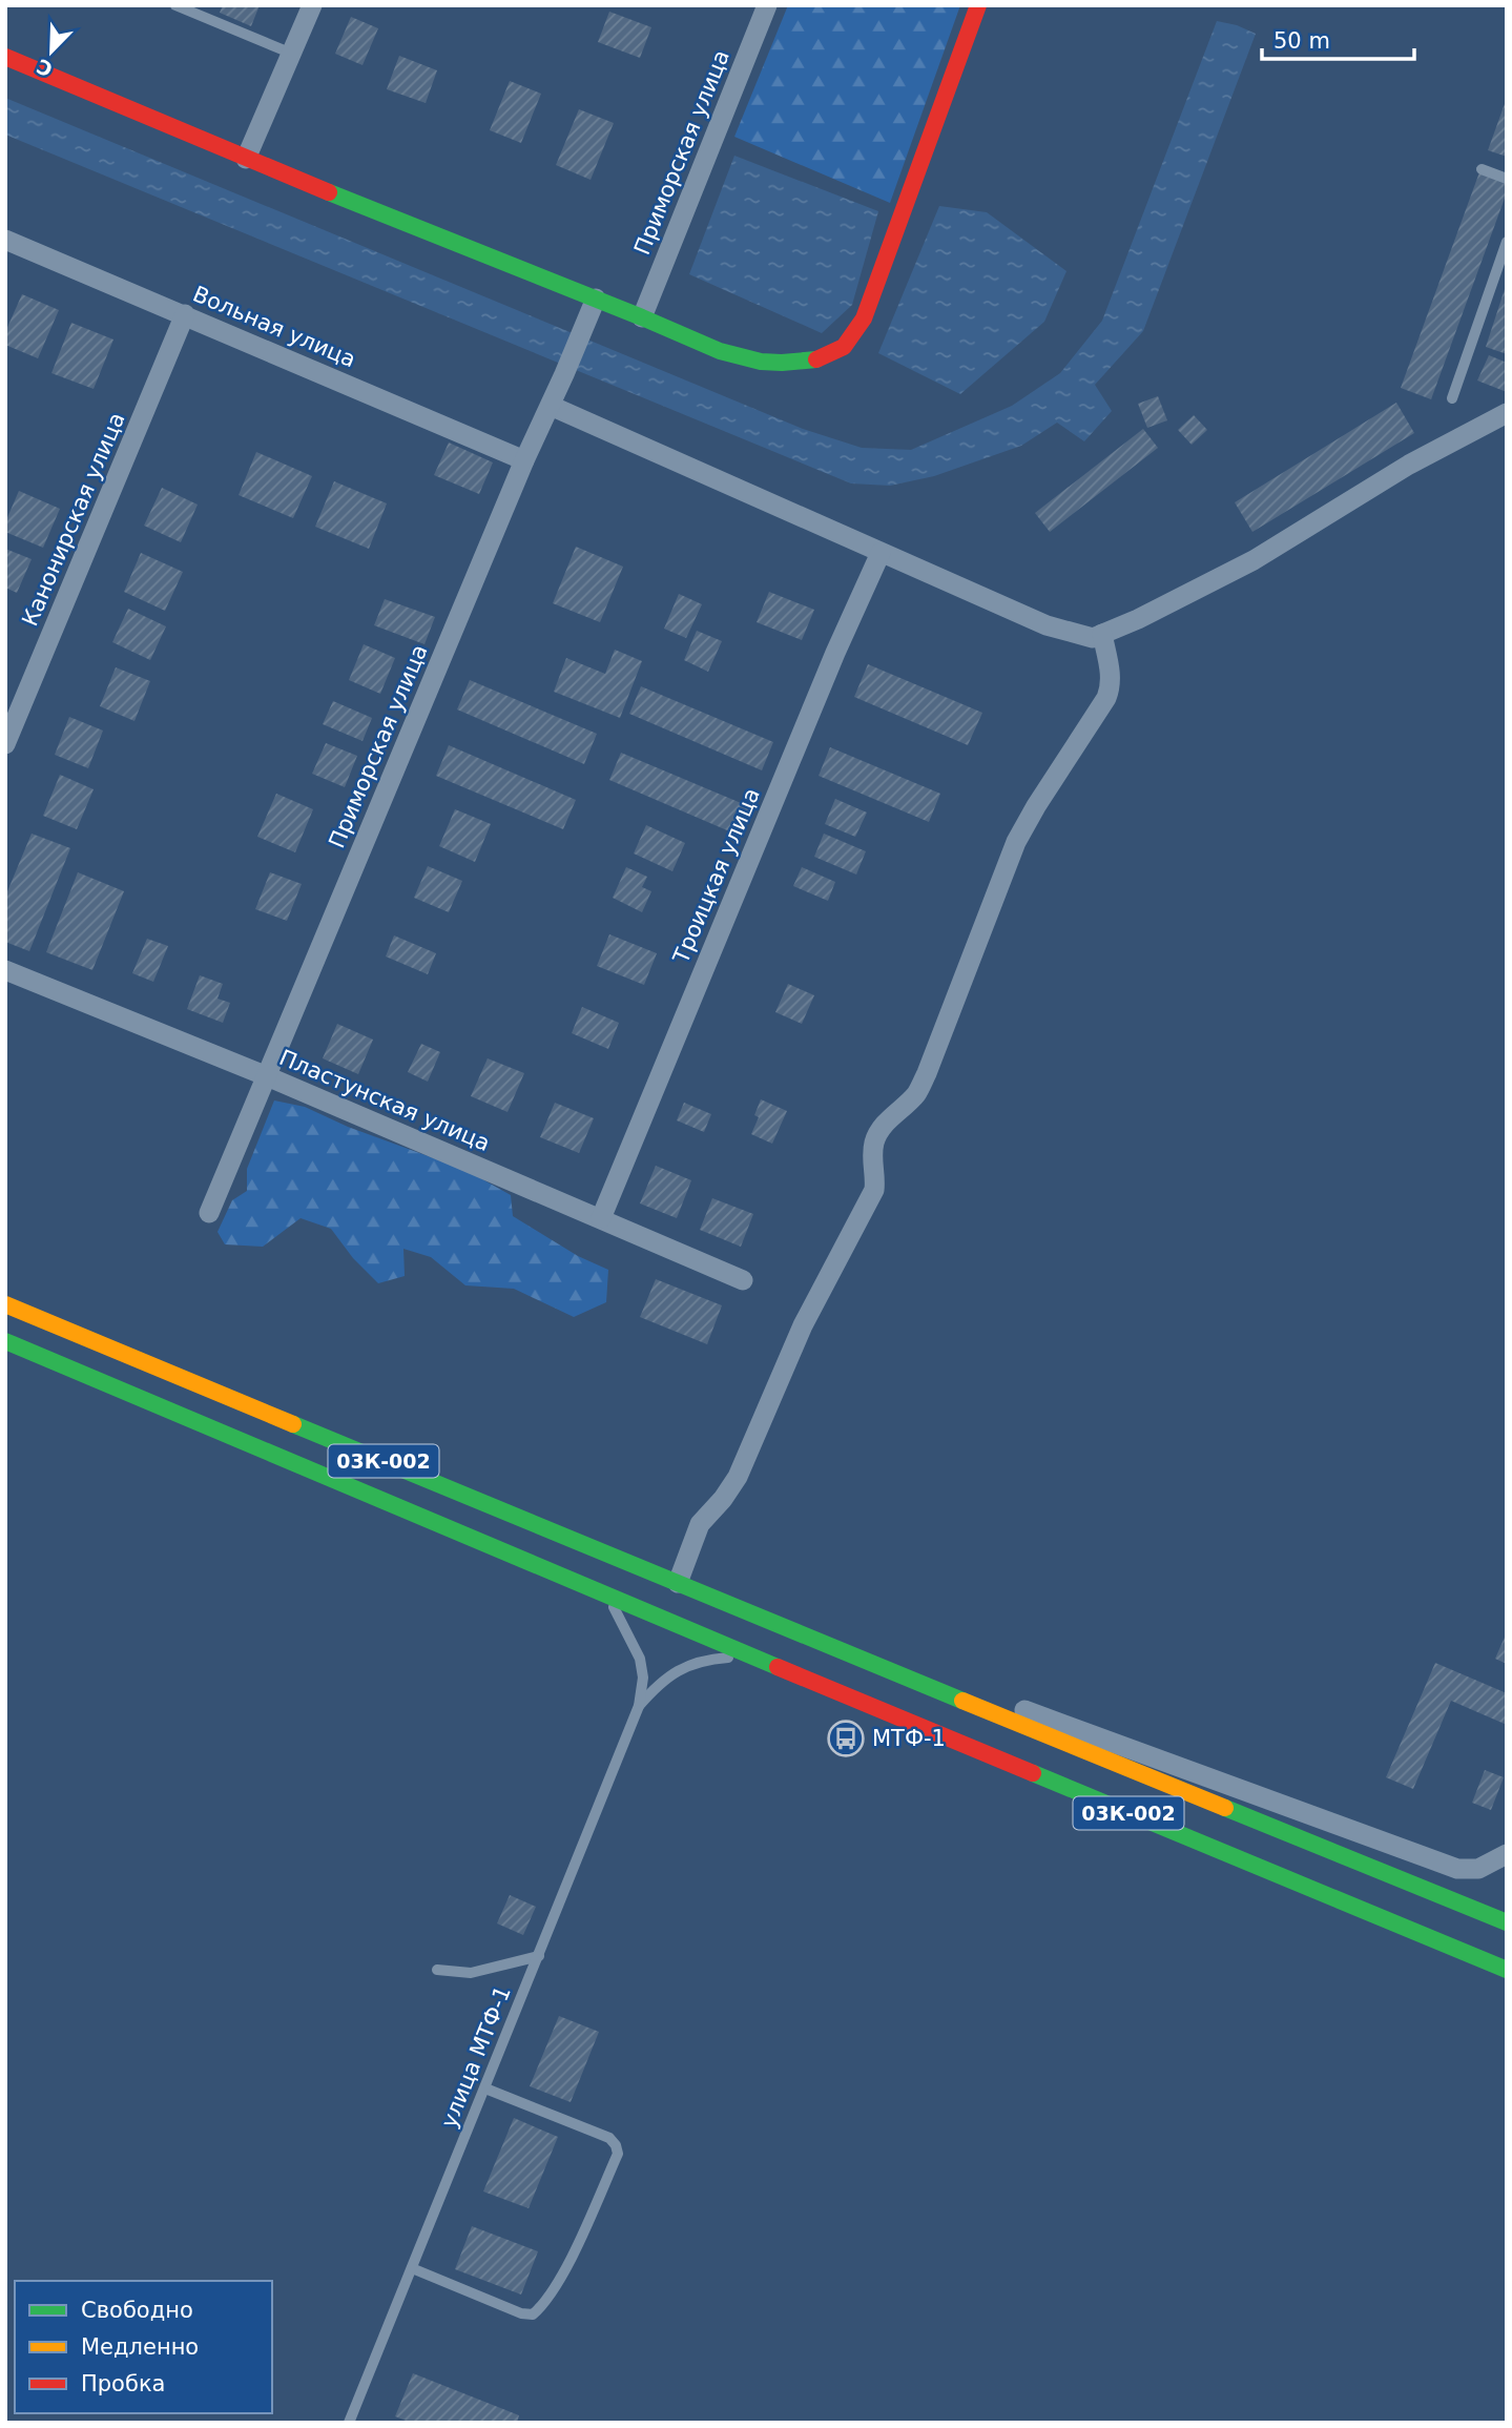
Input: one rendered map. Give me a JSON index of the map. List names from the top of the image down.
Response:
{
  "streets": {
    "main road": ["03К-002"],
    "street": [
      "Приморская улица",
      "Вольная улица",
      "Канонирская улица",
      "Троицкая улица",
      "Пластунская улица"
    ],
    "lane": ["улица МТФ-1"]
  },
  "crossings": [
    ["Приморская улица", "Вольная улица"],
    ["Приморская улица", "Пластунская улица"],
    ["Вольная улица", "Канонирская улица"],
    ["Троицкая улица", "Пластунская улица"],
    ["03К-002", "улица МТФ-1"]
  ],
  "places": {
    "bus stop": ["МТФ-1"]
  },
  "legend": ["Свободно", "Медленно", "Пробка"],
  "scale_bar": "50 m",
  "north": "bottom left"
}
